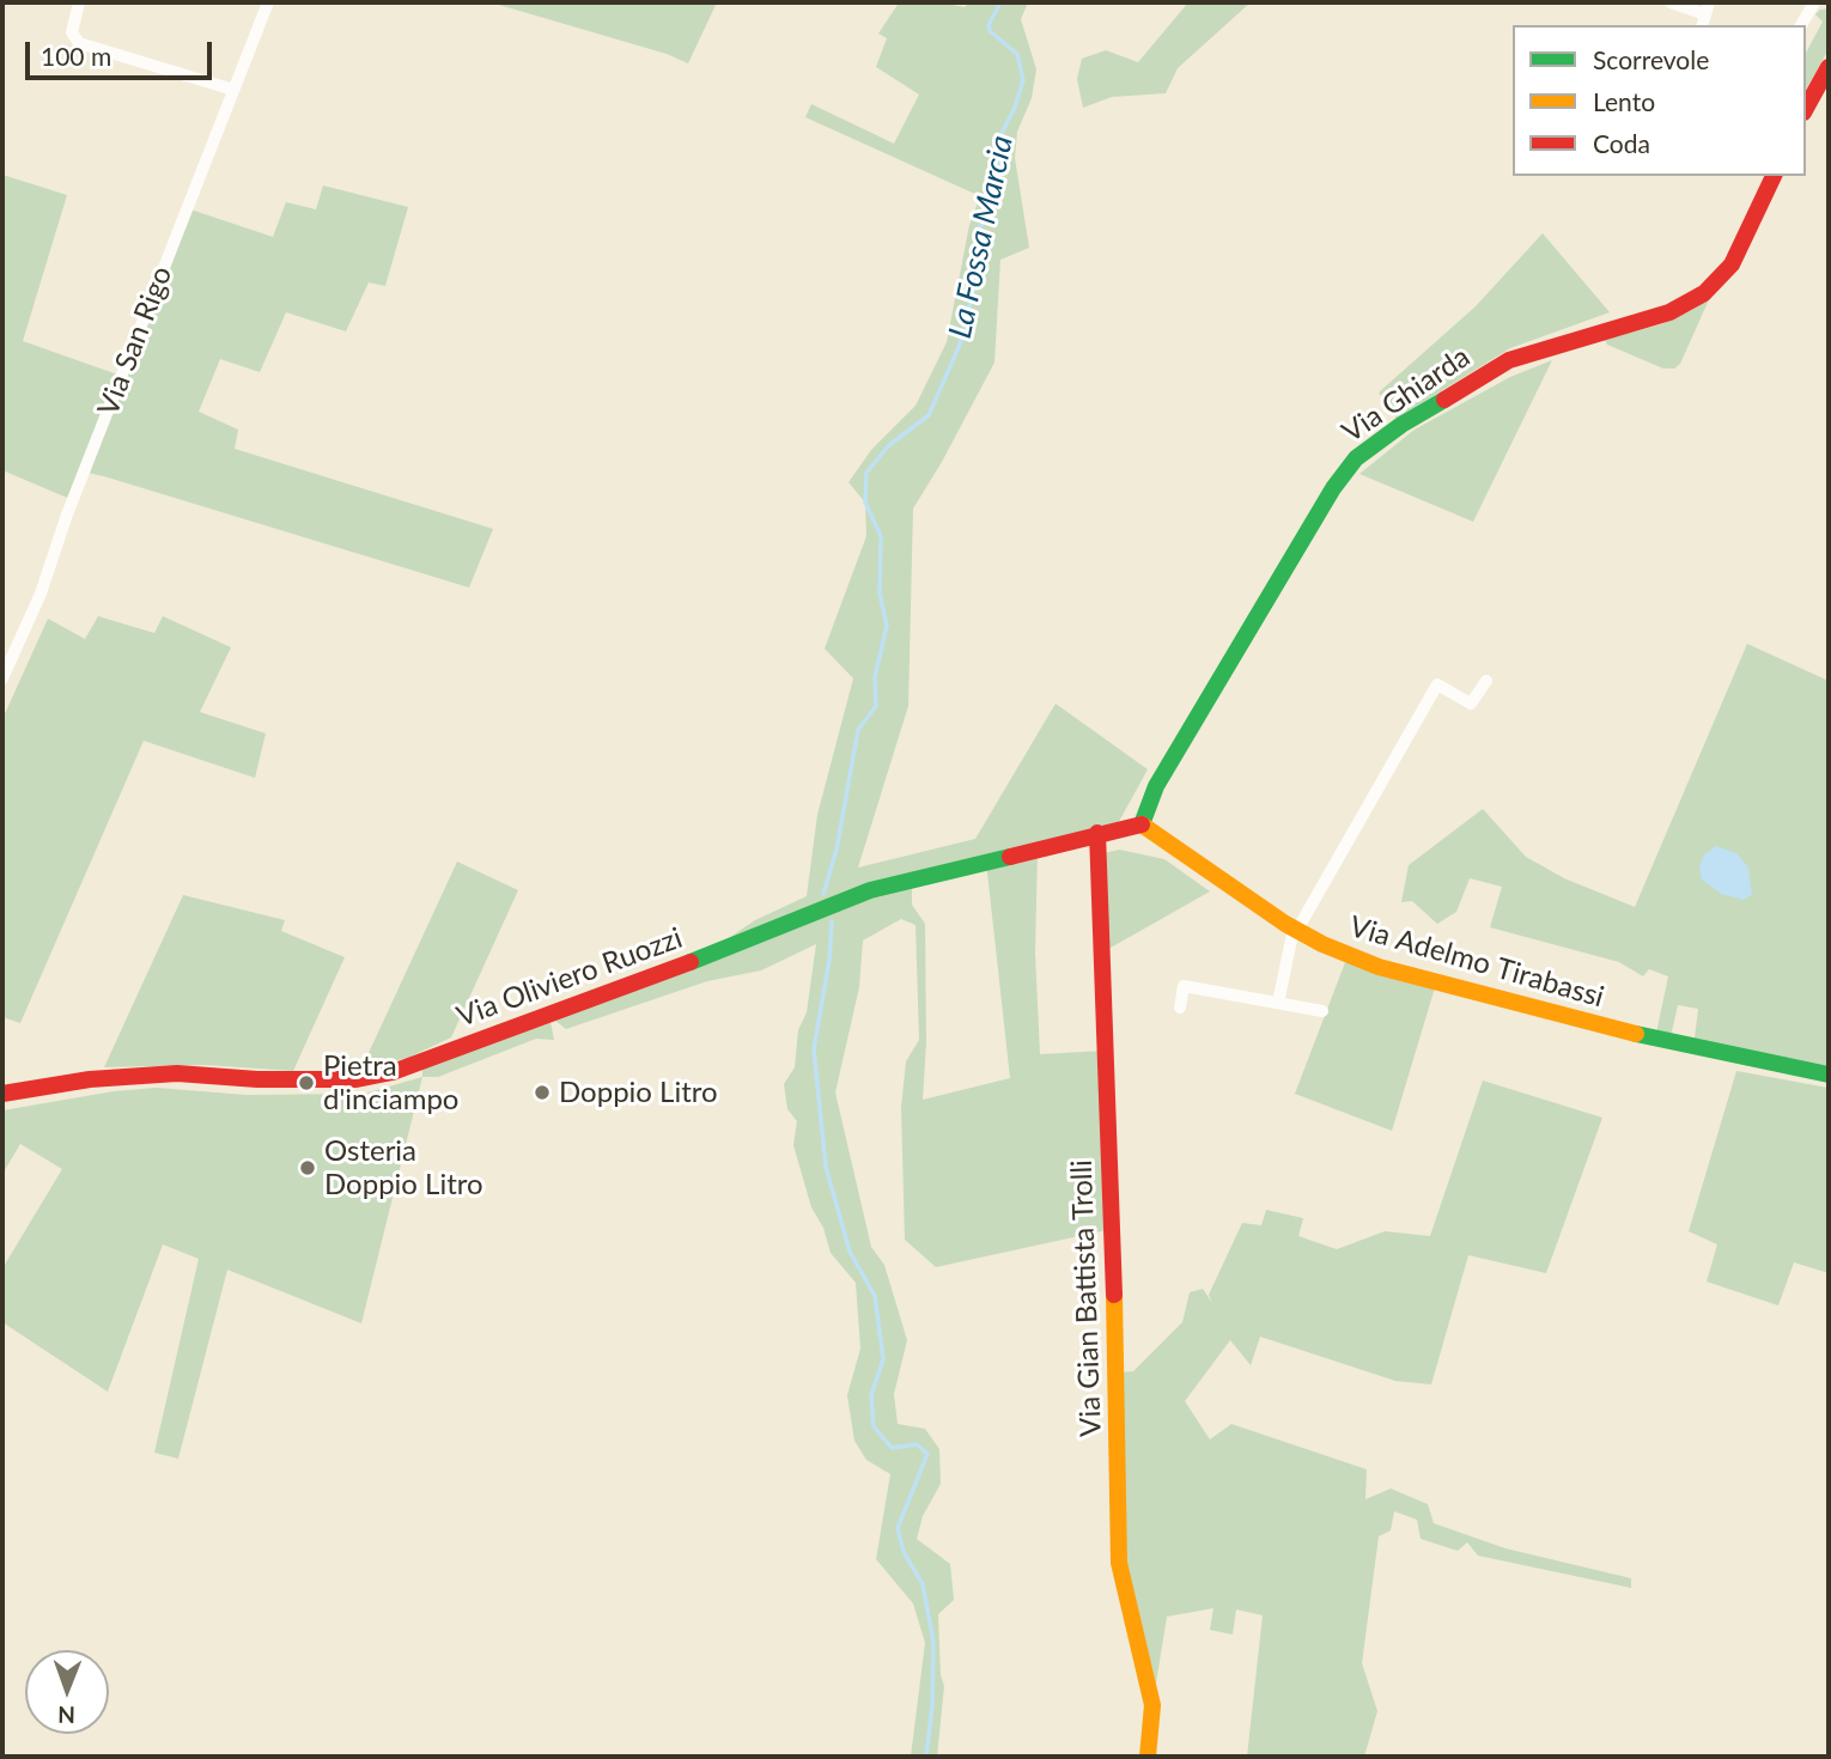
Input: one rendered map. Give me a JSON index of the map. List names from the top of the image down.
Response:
{
  "streets": {
    "street": [
      "Via San Rigo",
      "Via Ghiarda",
      "Via Adelmo Tirabassi",
      "Via Oliviero Ruozzi",
      "Via Gian Battista Trolli"
    ]
  },
  "crossings": [
    ["Via Ghiarda", "Via Adelmo Tirabassi"],
    ["Via Ghiarda", "Via Oliviero Ruozzi"],
    ["Via Adelmo Tirabassi", "Via Oliviero Ruozzi"],
    ["Via Oliviero Ruozzi", "Via Gian Battista Trolli"]
  ],
  "water": ["La Fossa Marcia"],
  "places": ["Pietra d'inciampo", "Doppio Litro", "Osteria Doppio Litro"],
  "legend": ["Scorrevole", "Lento", "Coda"],
  "scale_bar": "100 m",
  "north": "bottom"
}
